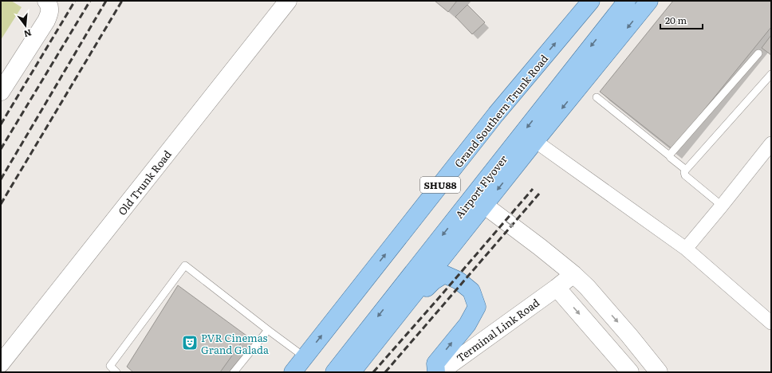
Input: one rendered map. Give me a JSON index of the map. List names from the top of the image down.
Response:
{
  "streets": {
    "main road": ["Grand Southern Trunk Road", "SHU88", "Airport Flyover"],
    "street": ["Old Trunk Road", "Terminal Link Road"]
  },
  "places": {
    "theatre": ["PVR Cinemas Grand Galada"]
  },
  "scale_bar": "20 m",
  "north": "bottom"
}
